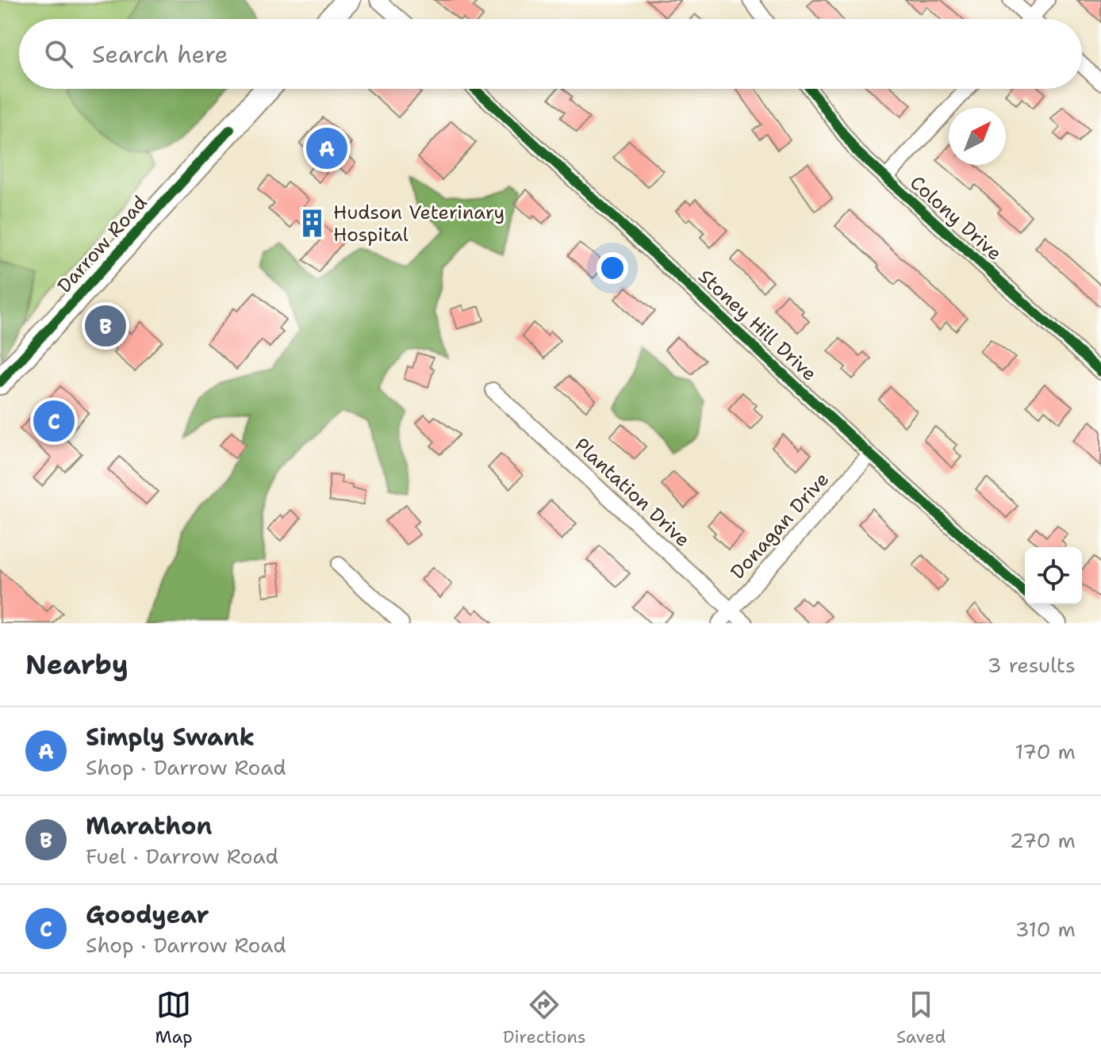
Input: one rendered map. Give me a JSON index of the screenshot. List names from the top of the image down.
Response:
{
  "streets": {
    "main road": ["Darrow Road"],
    "street": [
      "Colony Drive",
      "Stoney Hill Drive",
      "Plantation Drive",
      "Donagan Drive"
    ]
  },
  "crossings": [
    ["Stoney Hill Drive", "Donagan Drive"],
    ["Plantation Drive", "Donagan Drive"]
  ],
  "places": {
    "building": ["Hudson Veterinary Hospital"]
  },
  "north": "top right",
  "page": {
    "search": "Search here",
    "pins": ["A", "B", "C"],
    "heading": ["Nearby", "3 results"],
    "list": [
      {
        "mark": "A",
        "name": "Simply Swank",
        "note": "Shop · Darrow Road",
        "value": "170 m"
      },
      {
        "mark": "B",
        "name": "Marathon",
        "note": "Fuel · Darrow Road",
        "value": "270 m"
      },
      {
        "mark": "C",
        "name": "Goodyear",
        "note": "Shop · Darrow Road",
        "value": "310 m"
      }
    ],
    "nav": ["Map", "Directions", "Saved"]
  }
}
